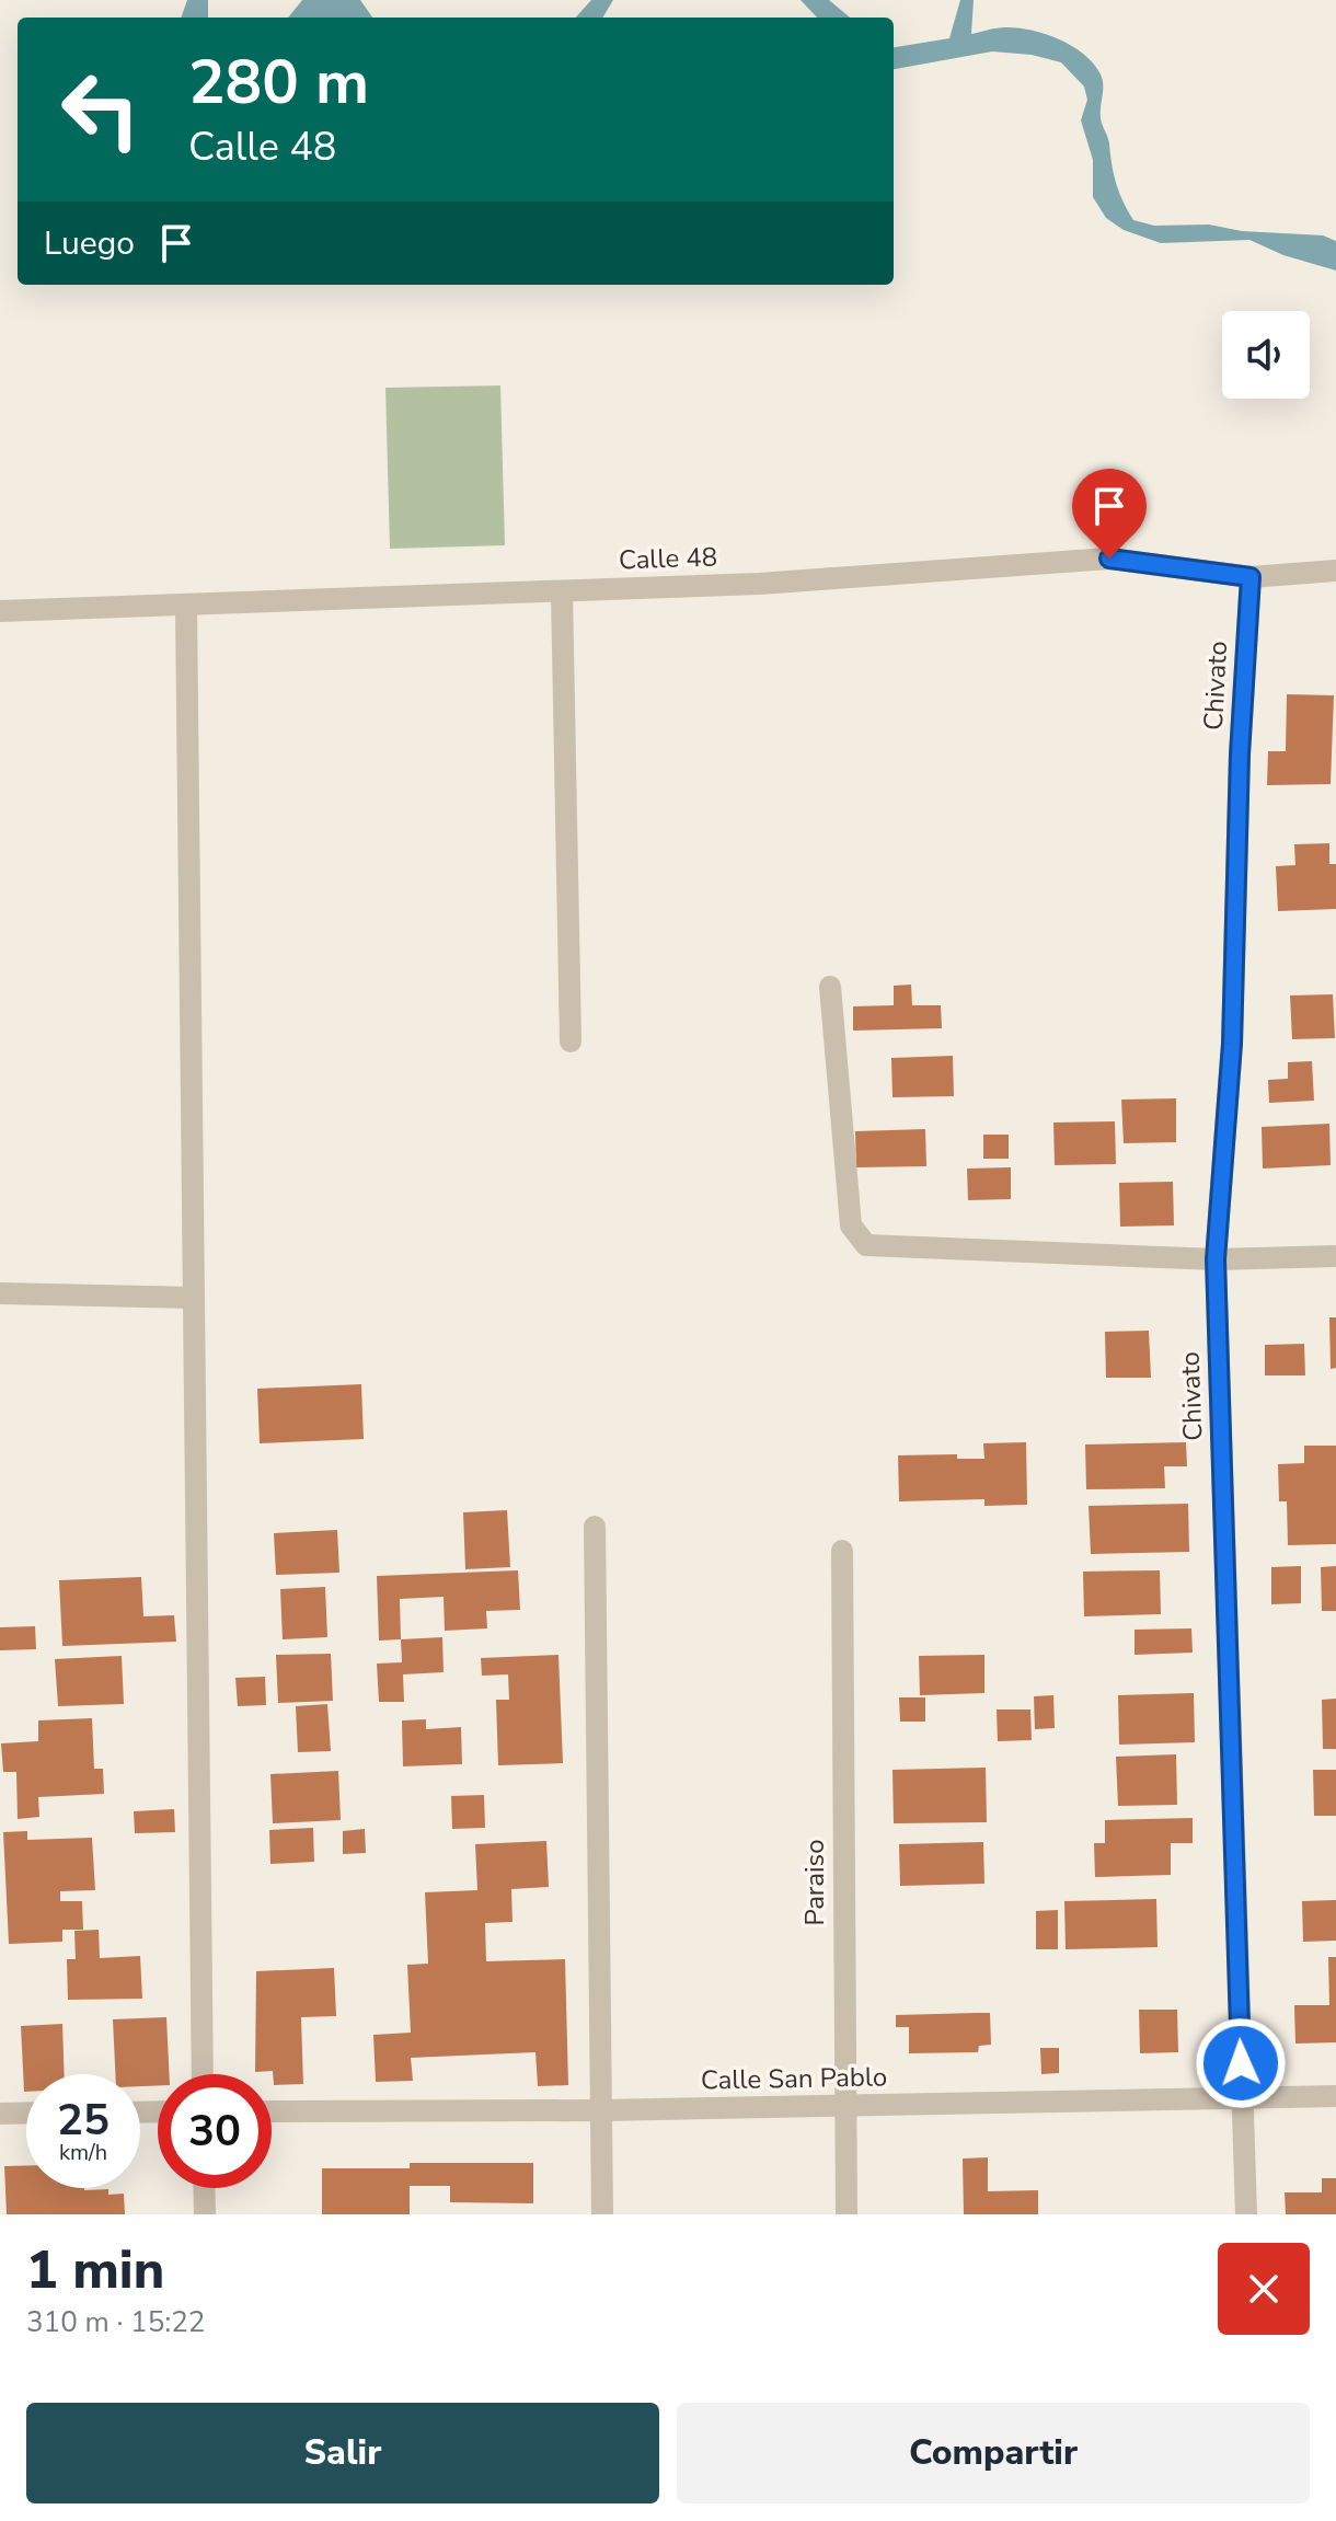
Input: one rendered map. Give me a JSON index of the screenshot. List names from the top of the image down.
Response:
{
  "streets": {
    "street": [
      "Calle 48",
      "Chivato",
      "Paraiso",
      "Calle San Pablo"
    ]
  },
  "crossings": [
    ["Calle 48", "Chivato"],
    ["Chivato", "Calle San Pablo"],
    ["Paraiso", "Calle San Pablo"]
  ],
  "page": {
    "turn": ["280 m", "Calle 48"],
    "then": "Luego",
    "speed": "25 km/h",
    "limit": "30",
    "heading": ["1 min", "310 m · 15:22"],
    "buttons": ["Salir", "Compartir"]
  }
}
